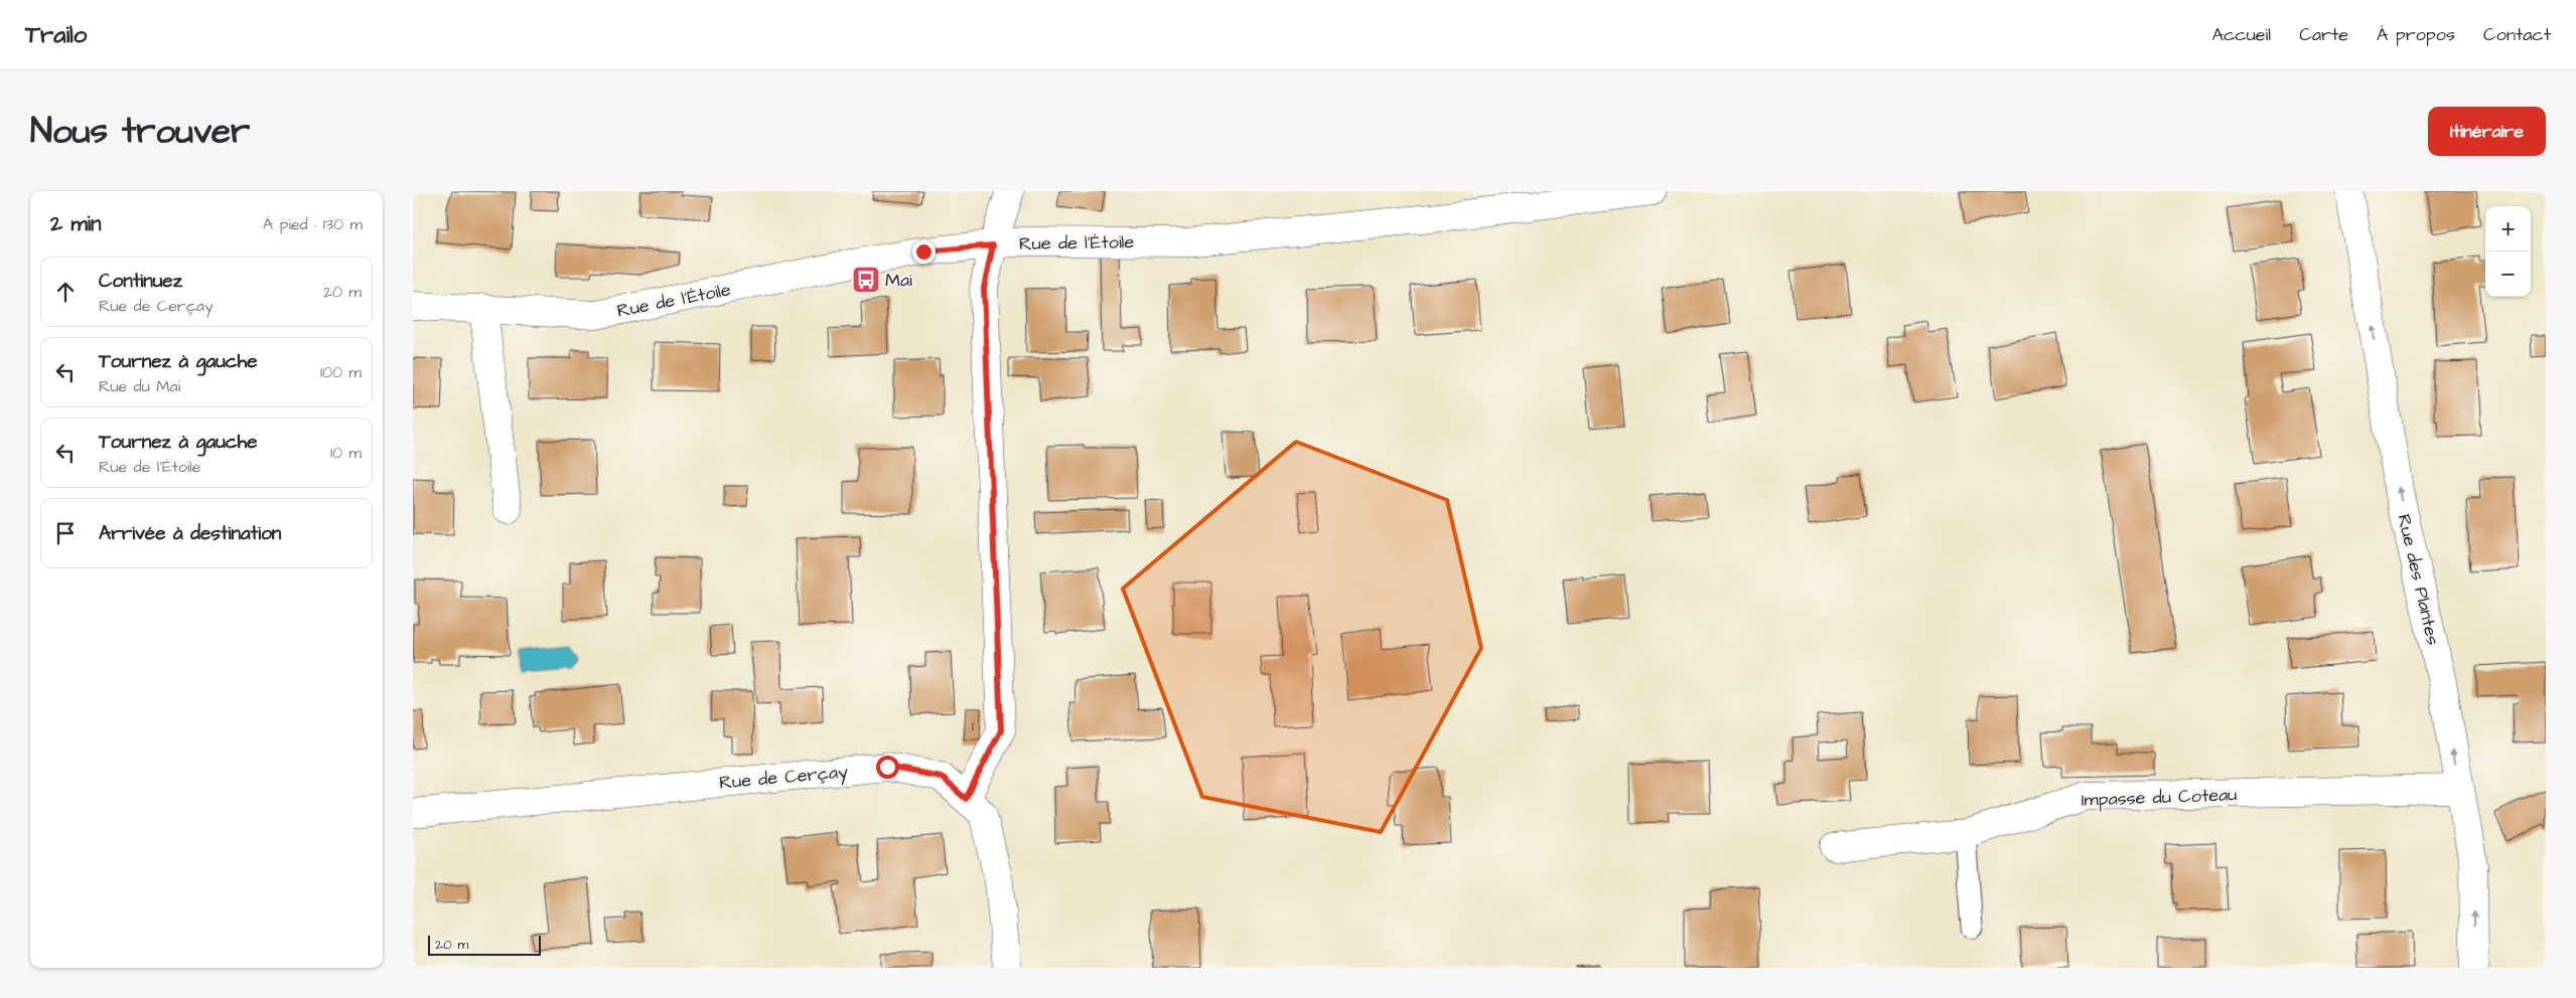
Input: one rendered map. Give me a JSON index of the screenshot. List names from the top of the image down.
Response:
{
  "streets": {
    "street": [
      "Rue de l'Étoile",
      "Rue des Plantes",
      "Rue de Cerçay",
      "Impasse du Coteau"
    ]
  },
  "crossings": [
    ["Rue des Plantes", "Impasse du Coteau"]
  ],
  "one_way": ["Rue des Plantes"],
  "places": {
    "bus stop": ["Mai"]
  },
  "house_numbers": ["1"],
  "scale_bar": "20 m",
  "page": {
    "header": "Trailo",
    "nav": [
      "Accueil",
      "Carte",
      "À propos",
      "Contact"
    ],
    "title": "Nous trouver",
    "buttons": "Itinéraire",
    "heading": ["2 min", "À pied · 130 m"],
    "map_buttons": ["+", "−"],
    "list": [
      ["Continuez", "Rue de Cerçay", "20 m"],
      ["Tournez à gauche", "Rue du Mai", "100 m"],
      ["Tournez à gauche", "Rue de l'Étoile", "10 m"],
      "Arrivée à destination"
    ],
    "scale": "20 m"
  }
}
